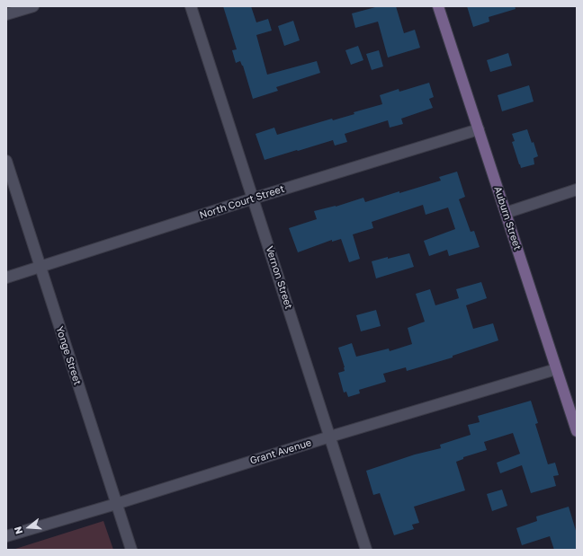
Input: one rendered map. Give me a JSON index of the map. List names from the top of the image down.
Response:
{
  "streets": {
    "main road": ["Auburn Street"],
    "street": [
      "North Court Street",
      "Vernon Street",
      "Yonge Street",
      "Grant Avenue"
    ]
  },
  "crossings": [
    ["North Court Street", "Auburn Street"],
    ["North Court Street", "Vernon Street"],
    ["North Court Street", "Yonge Street"],
    ["Auburn Street", "Grant Avenue"],
    ["Vernon Street", "Grant Avenue"],
    ["Yonge Street", "Grant Avenue"]
  ],
  "north": "left"
}
